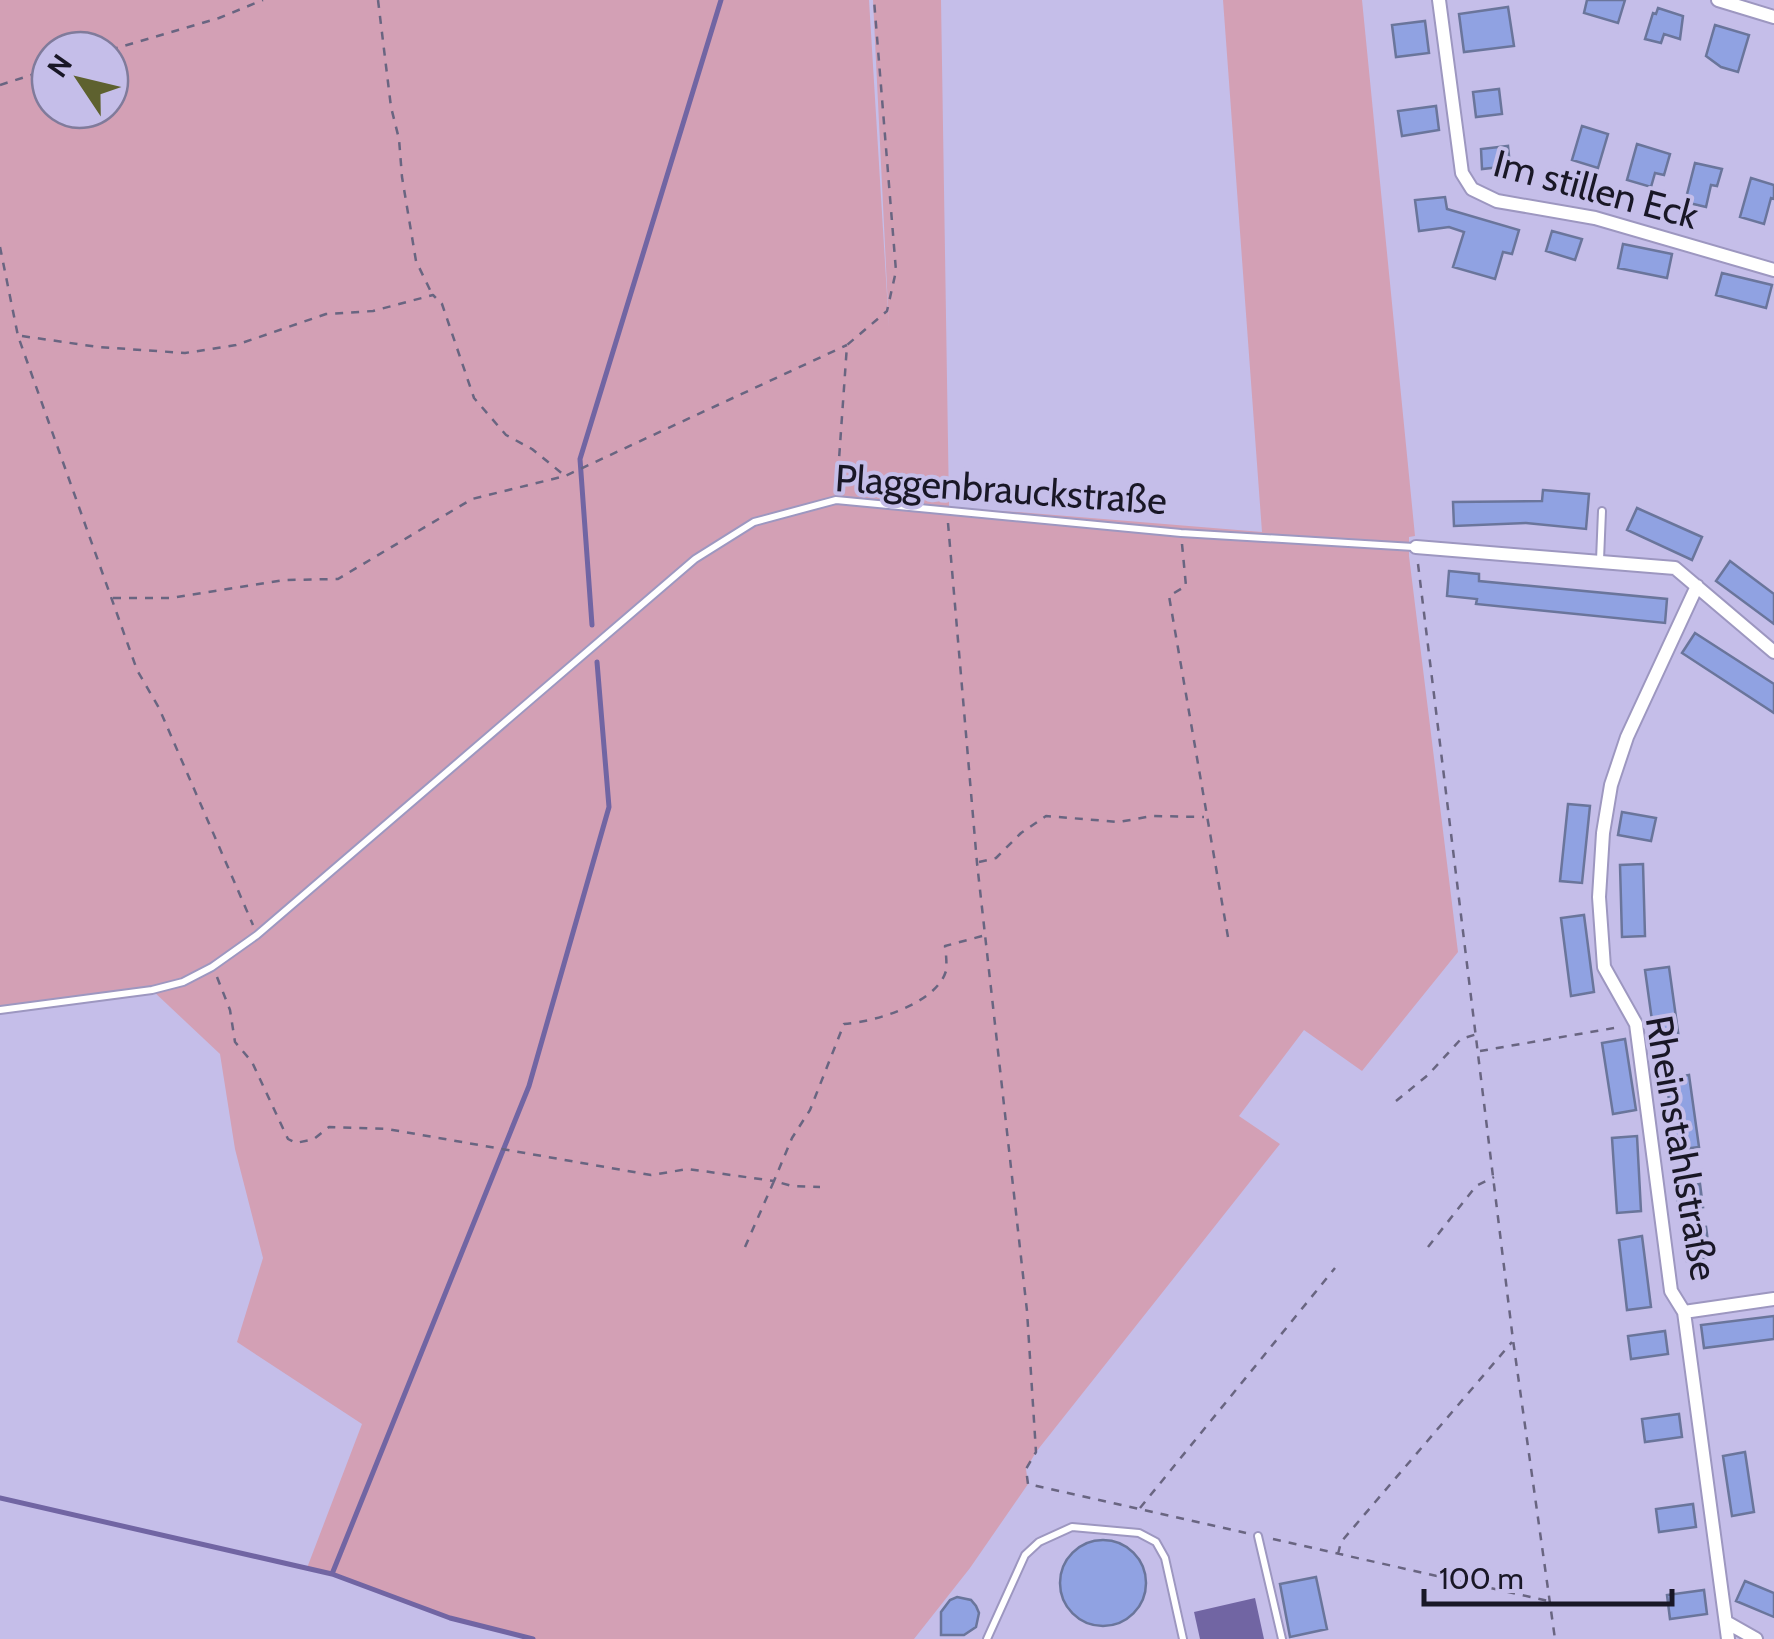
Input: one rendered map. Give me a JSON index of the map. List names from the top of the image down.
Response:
{
  "streets": {
    "street": ["Im stillen Eck", "Plaggenbrauckstraße", "Rheinstahlstraße"]
  },
  "crossings": [
    ["Plaggenbrauckstraße", "Rheinstahlstraße"]
  ],
  "scale_bar": "100 m",
  "north": "top left"
}
